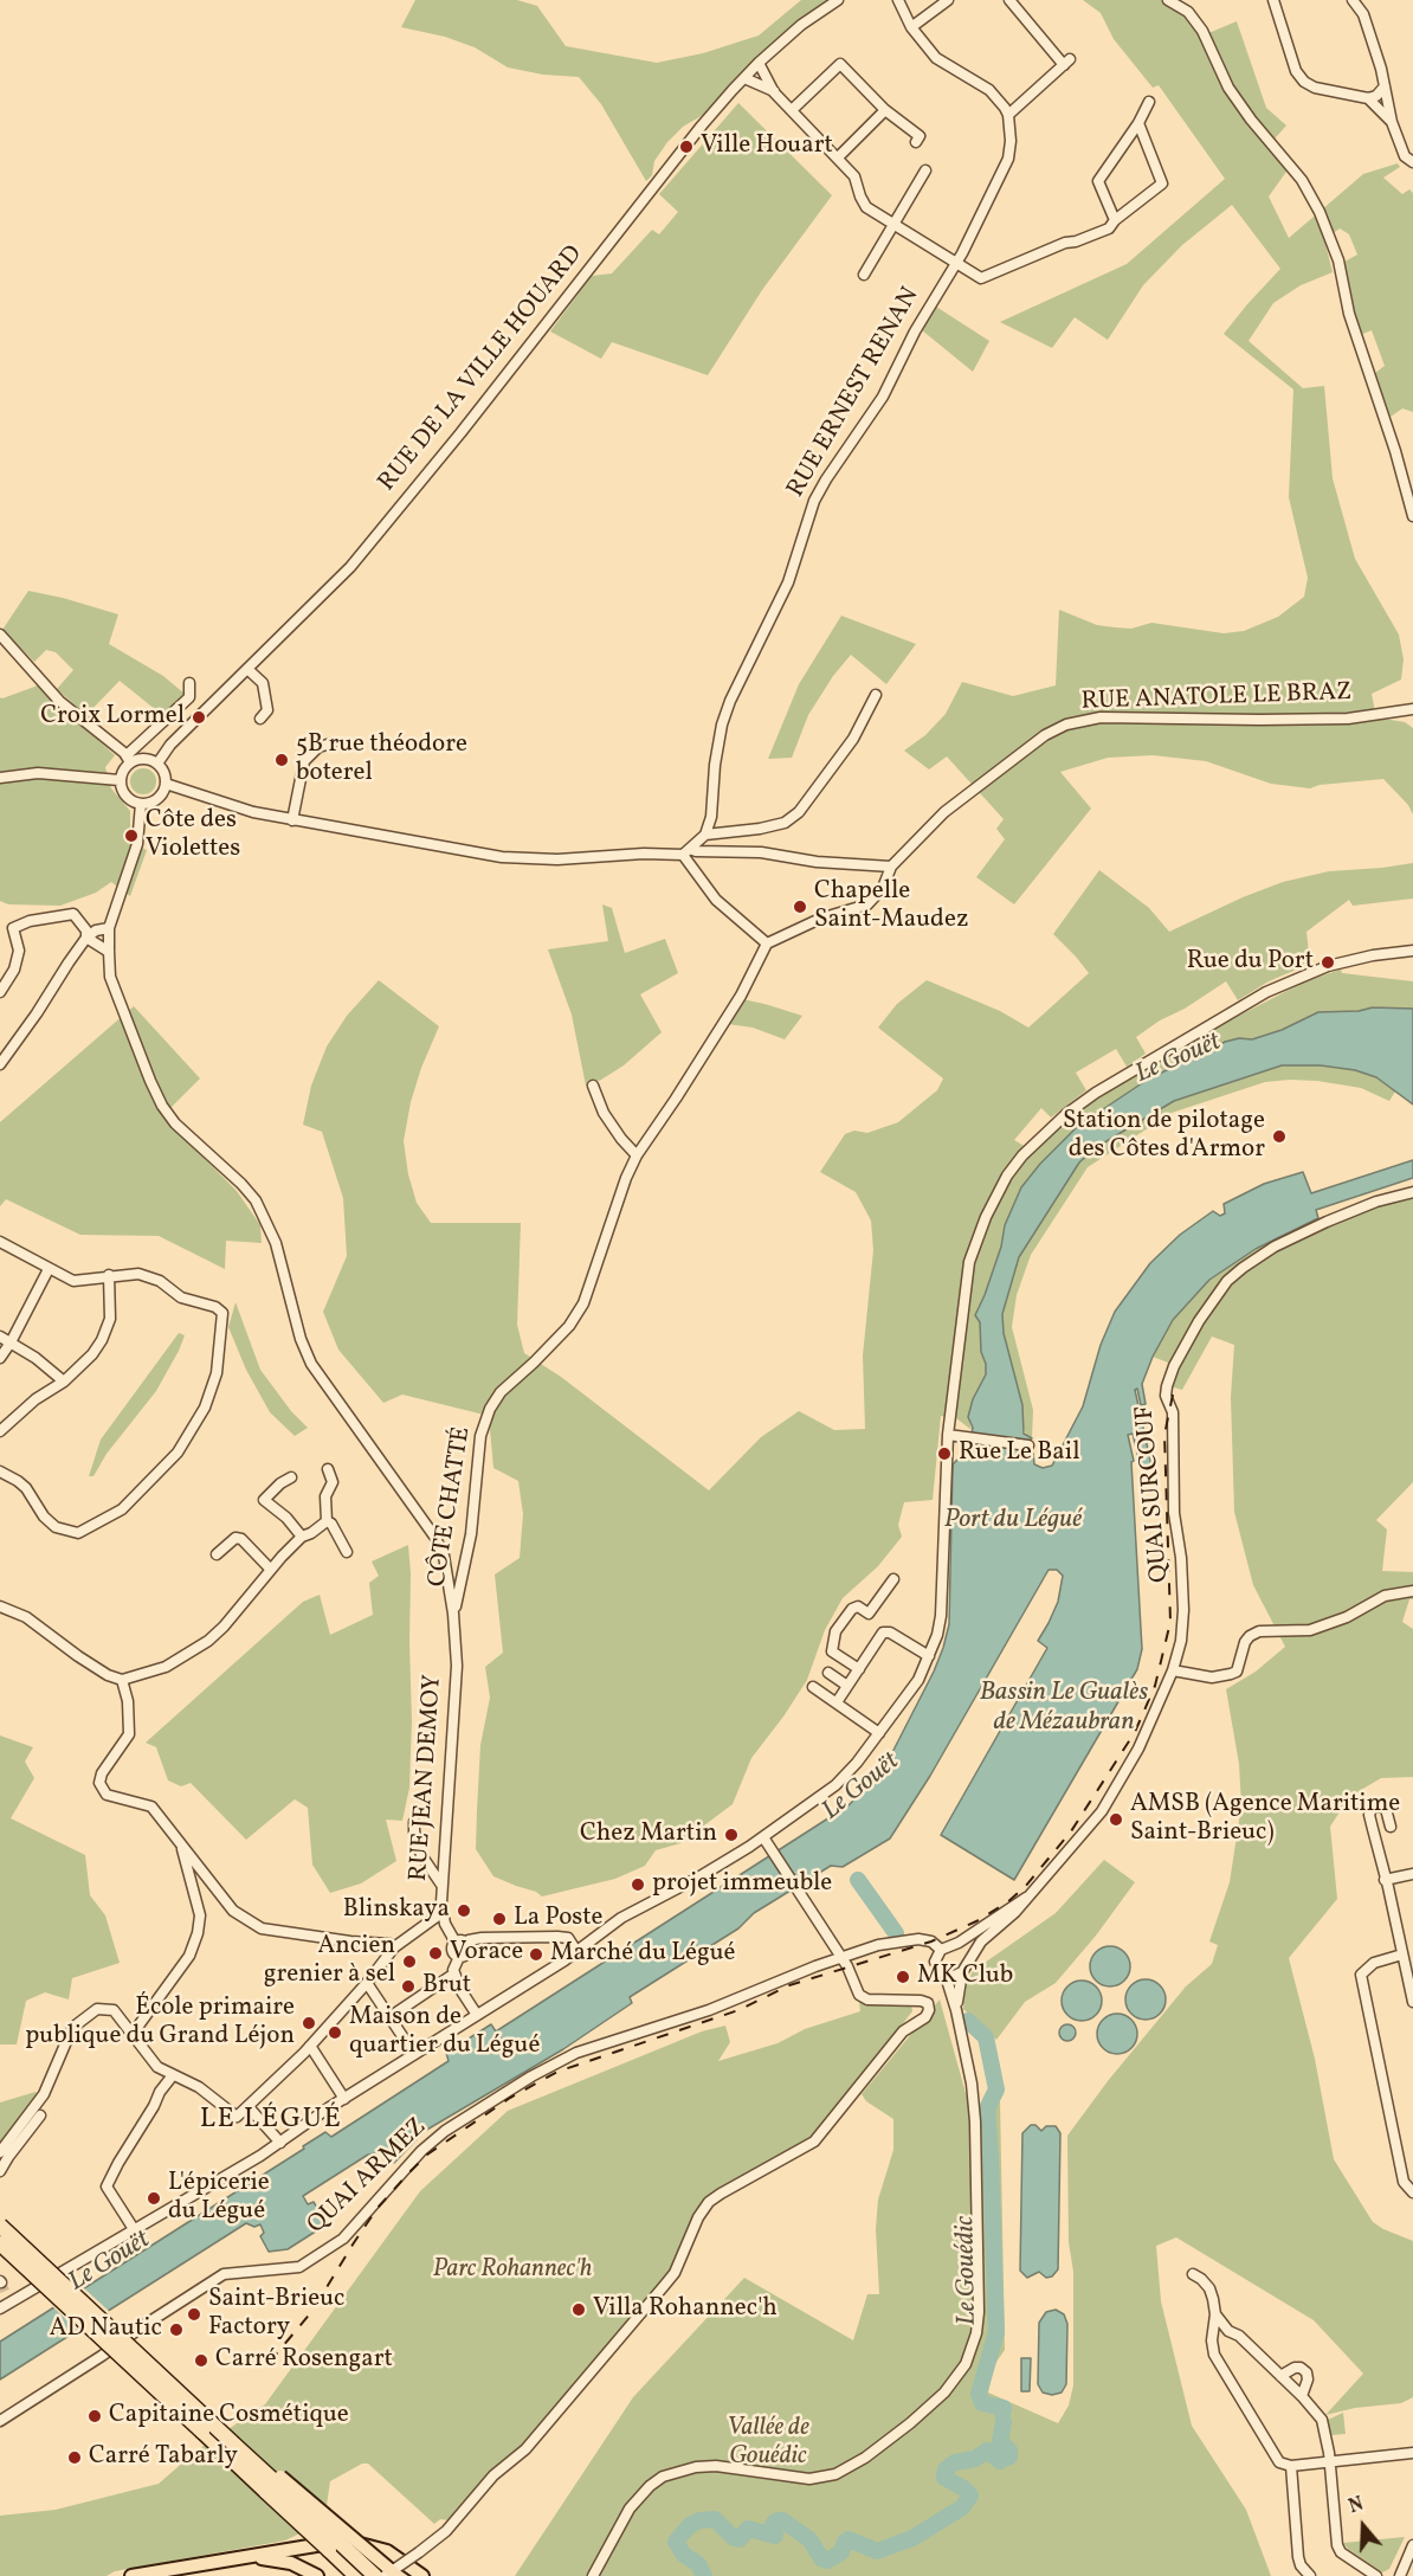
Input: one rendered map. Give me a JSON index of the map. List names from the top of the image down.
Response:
{
  "streets": {
    "street": [
      "RUE DE LA VILLE HOUARD",
      "RUE ERNEST RENAN",
      "RUE ANATOLE LE BRAZ",
      "QUAI SURCOUF",
      "CÔTE CHATTÉ",
      "RUE JEAN DEMOY",
      "QUAI ARMEZ"
    ]
  },
  "crossings": [
    ["RUE ANATOLE LE BRAZ", "CÔTE CHATTÉ"],
    ["QUAI SURCOUF", "QUAI ARMEZ"],
    ["CÔTE CHATTÉ", "RUE JEAN DEMOY"]
  ],
  "districts": ["LE LÉGUÉ"],
  "water": [
    "Le Gouët",
    "Port du Légué",
    "Bassin Le Gualès de Mézaubran",
    "Le Gouédic"
  ],
  "parks": ["Parc Rohannec'h", "Vallée de Gouédic"],
  "places": [
    "Ville Houart",
    "Croix Lormel",
    "5B rue théodore boterel",
    "Côte des Violettes",
    "Chapelle Saint-Maudez",
    "Rue du Port",
    "Station de pilotage des Côtes d'Armor",
    "Rue Le Bail",
    "AMSB (Agence Maritime Saint-Brieuc)",
    "Chez Martin",
    "projet immeuble",
    "Blinskaya",
    "La Poste",
    "Vorace",
    "Marché du Légué",
    "Ancien grenier à sel",
    "MK Club",
    "Brut",
    "École primaire publique du Grand Léjon",
    "Maison de quartier du Légué",
    "L'épicerie du Légué",
    "Villa Rohannec'h",
    "Saint-Brieuc Factory",
    "AD Nautic",
    "Carré Rosengart",
    "Capitaine Cosmétique",
    "Carré Tabarly"
  ],
  "north": "top"
}
